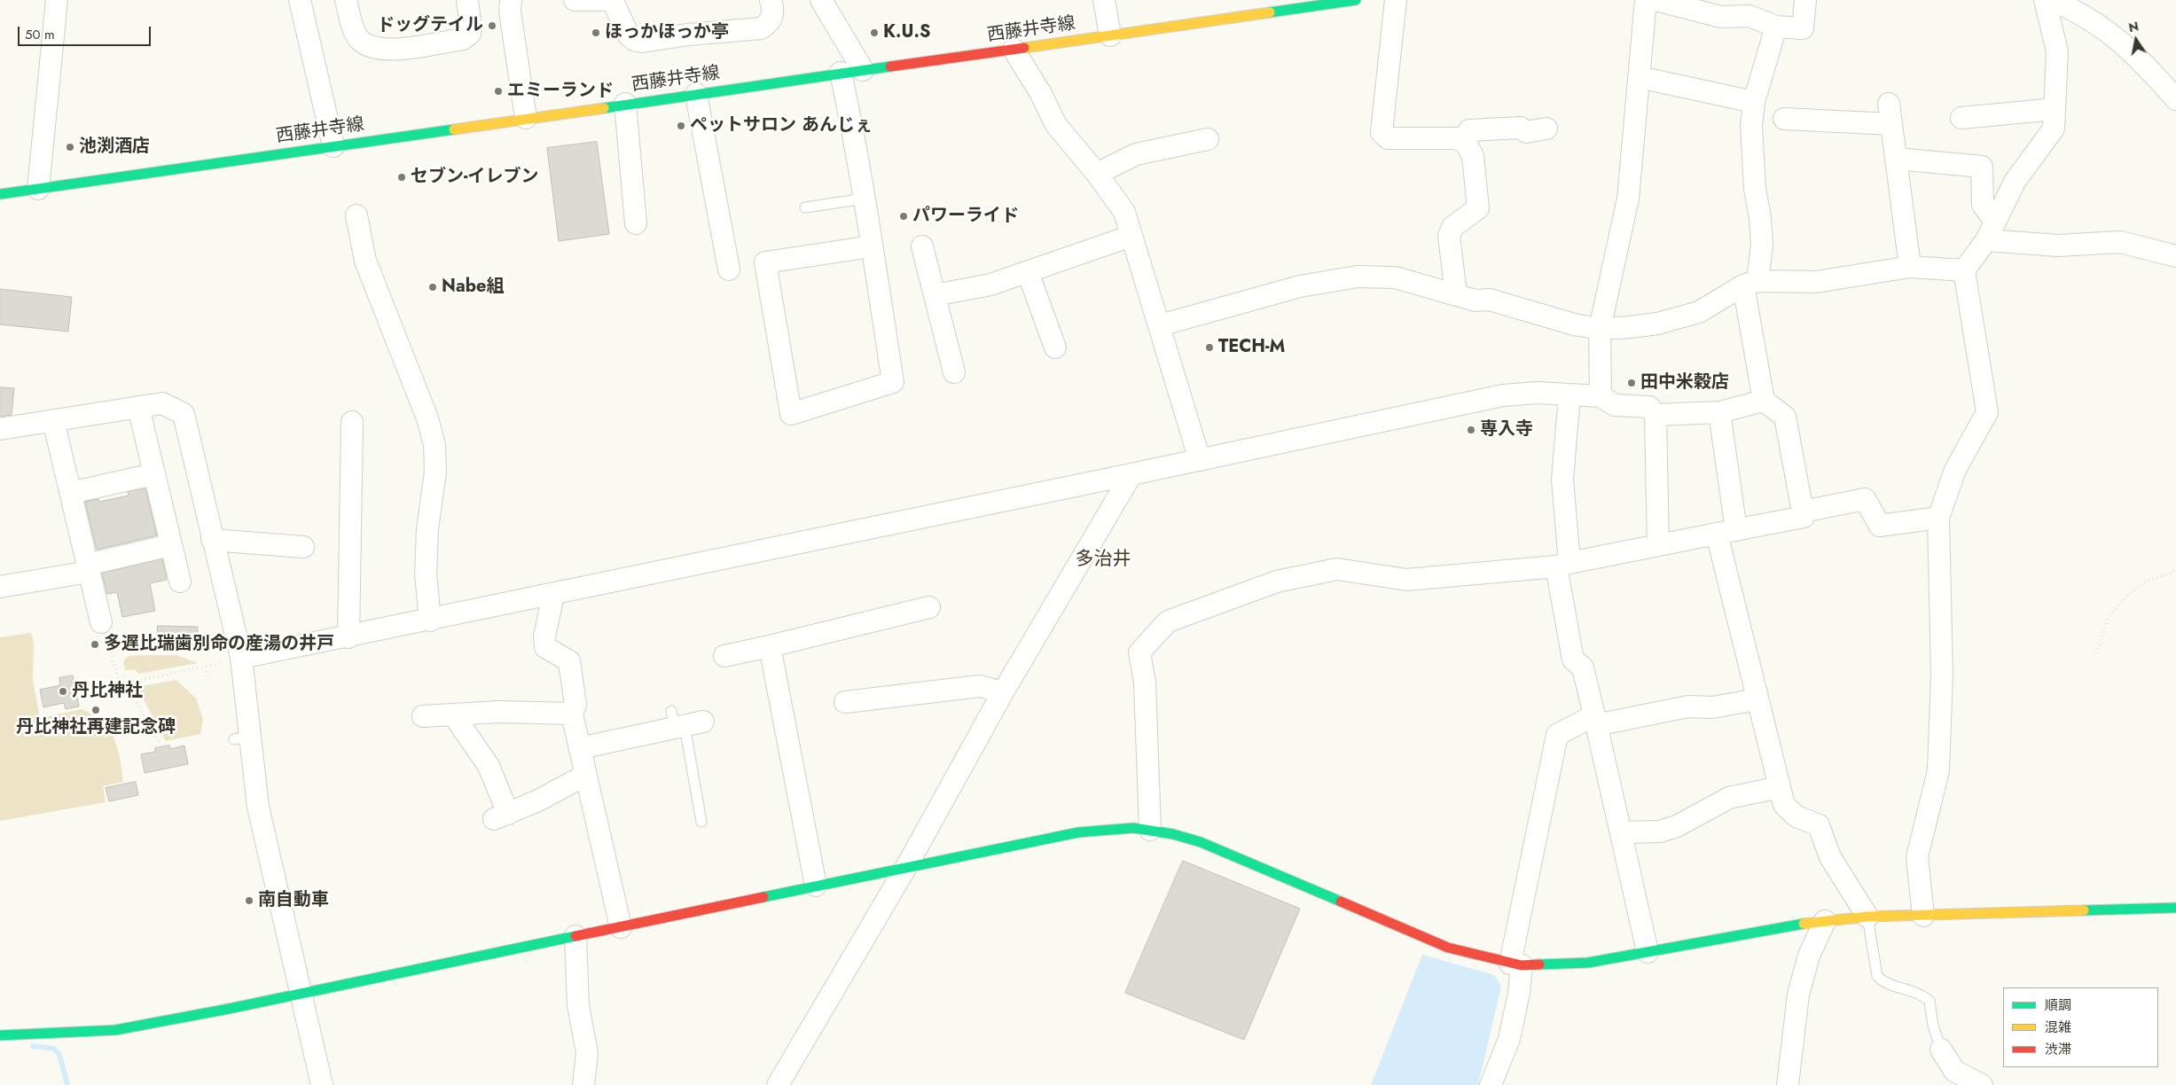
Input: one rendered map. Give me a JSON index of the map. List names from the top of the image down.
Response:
{
  "streets": {
    "street": ["西藤井寺線"]
  },
  "districts": ["多治井"],
  "places": [
    "ドッグテイル",
    "ほっかほっか亭",
    "K.U.S",
    "エミーランド",
    "ペットサロン あんじぇ",
    "池渕酒店",
    "セブン-イレブン",
    "パワーライド",
    "Nabe組",
    "TECH-M",
    "田中米穀店",
    "専入寺",
    "多遅比瑞歯別命の産湯の井戸",
    "丹比神社",
    "丹比神社再建記念碑",
    "南自動車"
  ],
  "legend": ["順調", "混雑", "渋滞"],
  "scale_bar": "50 m",
  "north": "top"
}
